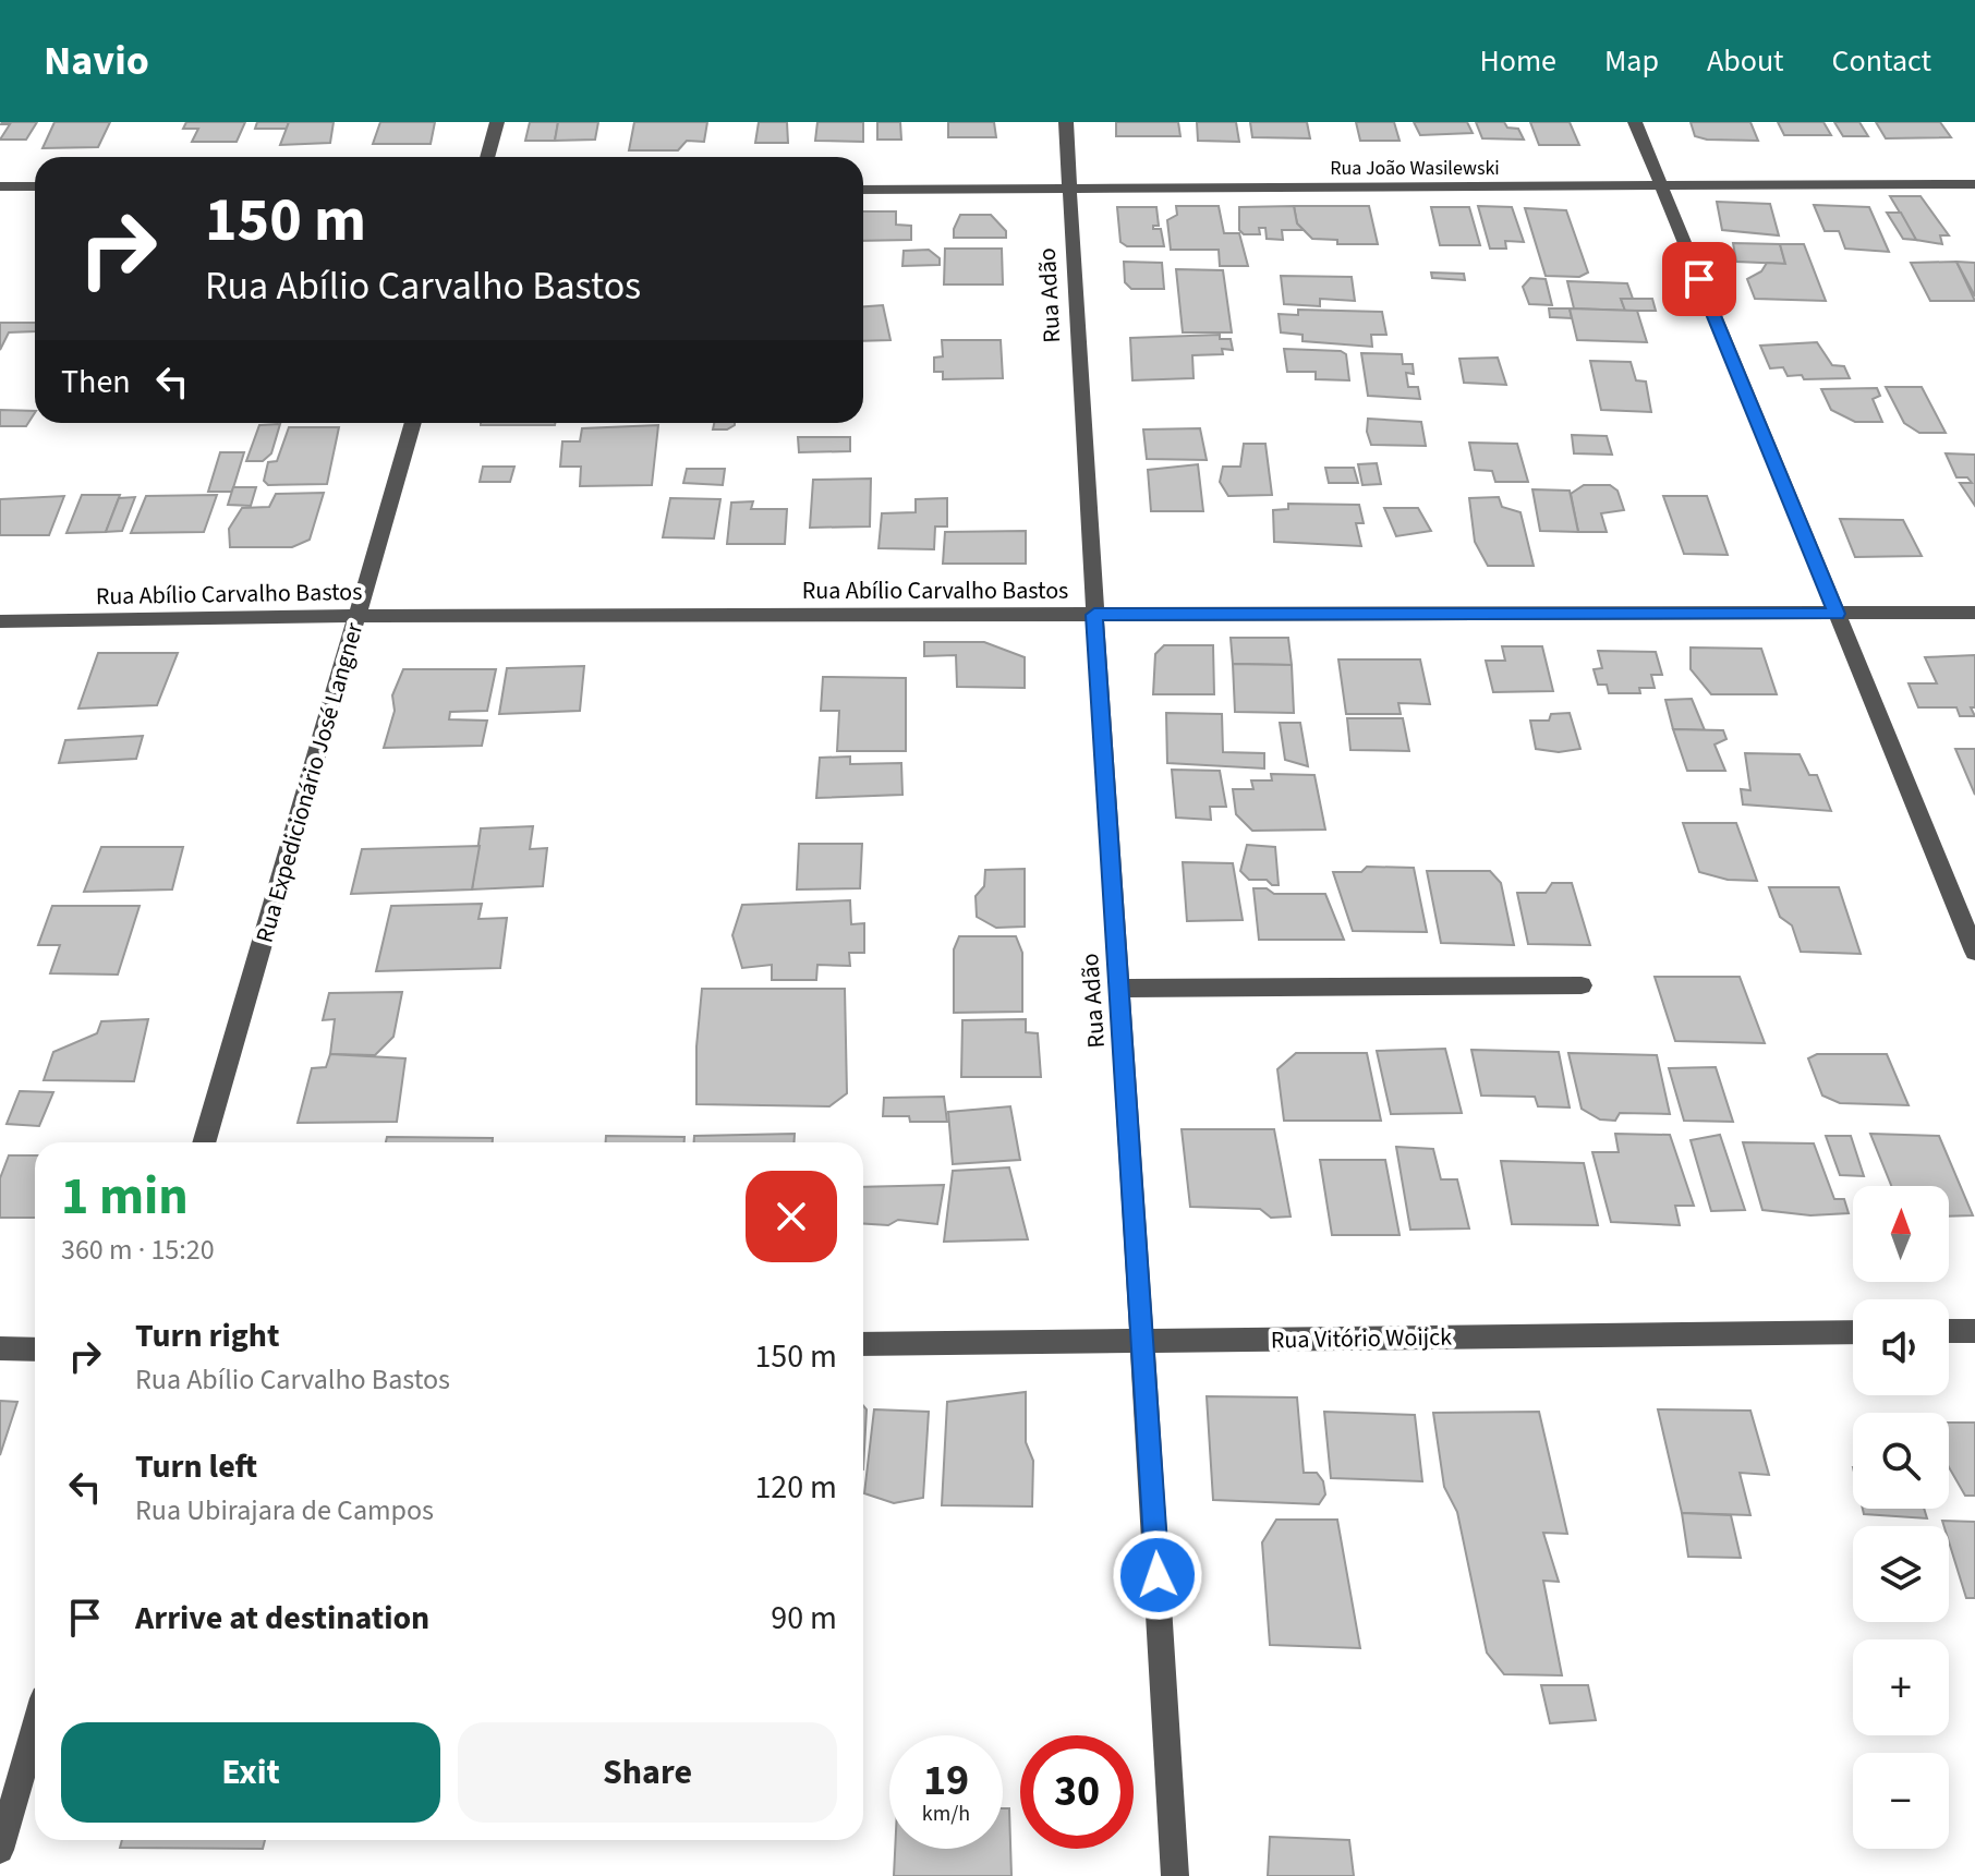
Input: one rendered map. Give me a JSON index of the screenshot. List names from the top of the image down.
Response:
{
  "streets": {
    "street": [
      "Rua João Wasilewski",
      "Rua Adão",
      "Rua Abílio Carvalho Bastos",
      "Rua Expedicionário José Langner",
      "Rua Vitório Woijck"
    ]
  },
  "crossings": [
    ["Rua João Wasilewski", "Rua Adão"],
    ["Rua Adão", "Rua Abílio Carvalho Bastos"],
    ["Rua Adão", "Rua Vitório Woijck"],
    ["Rua Abílio Carvalho Bastos", "Rua Expedicionário José Langner"]
  ],
  "north": "top",
  "page": {
    "header": "Navio",
    "nav": [
      "Home",
      "Map",
      "About",
      "Contact"
    ],
    "turn": ["150 m", "Rua Abílio Carvalho Bastos"],
    "then": "Then",
    "heading": ["1 min", "360 m · 15:20"],
    "map_buttons": ["+", "−"],
    "list": [
      {
        "name": "Turn right",
        "note": "Rua Abílio Carvalho Bastos",
        "value": "150 m"
      },
      {
        "name": "Turn left",
        "note": "Rua Ubirajara de Campos",
        "value": "120 m"
      },
      {
        "name": "Arrive at destination",
        "value": "90 m"
      }
    ],
    "buttons": ["Exit", "Share"],
    "speed": "19 km/h",
    "limit": "30"
  }
}
